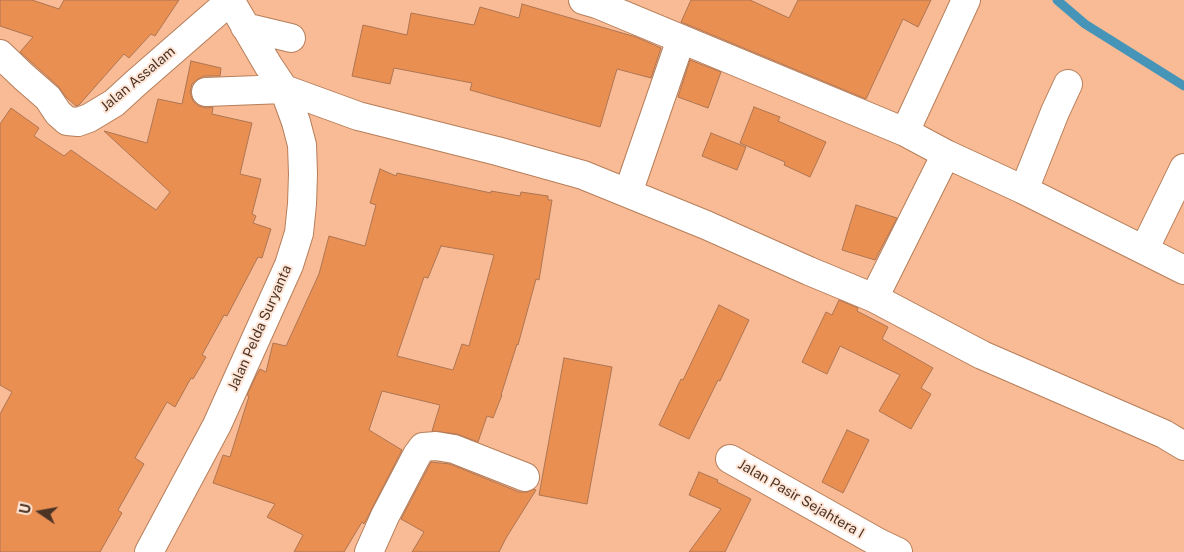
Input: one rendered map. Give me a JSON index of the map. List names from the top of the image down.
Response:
{
  "streets": {
    "street": ["Jalan Assalam", "Jalan Pelda Suryanta", "Jalan Pasir Sejahtera I"]
  },
  "crossings": [
    ["Jalan Assalam", "Jalan Pelda Suryanta"]
  ],
  "north": "left"
}
